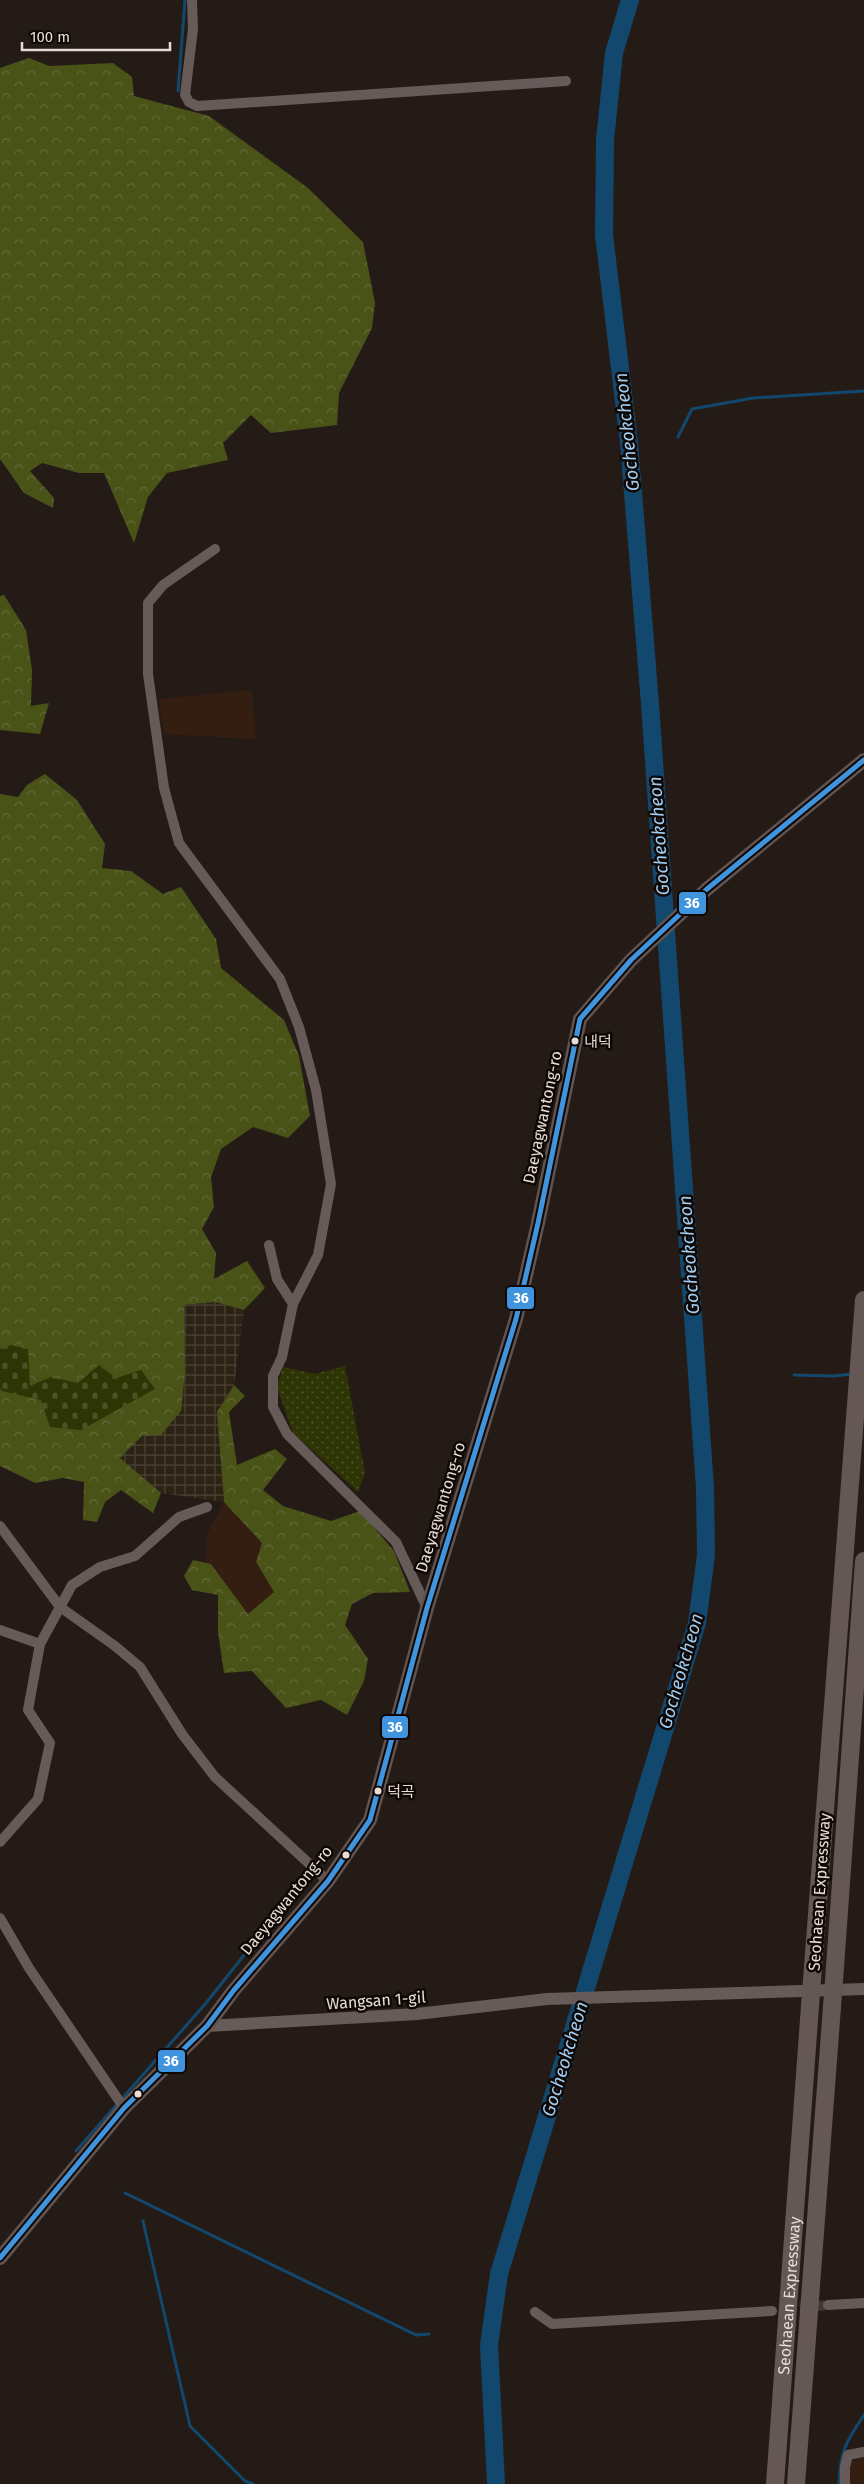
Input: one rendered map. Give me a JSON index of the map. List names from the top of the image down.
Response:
{
  "streets": {
    "highway": ["Seohaean Expressway"],
    "main road": ["Daeyagwantong-ro"],
    "street": ["Wangsan 1-gil"]
  },
  "crossings": [
    ["Daeyagwantong-ro", "Wangsan 1-gil"]
  ],
  "water": ["Gocheokcheon"],
  "places": ["내덕", "덕곡"],
  "lines": ["transit line 36"],
  "scale_bar": "100 m"
}
